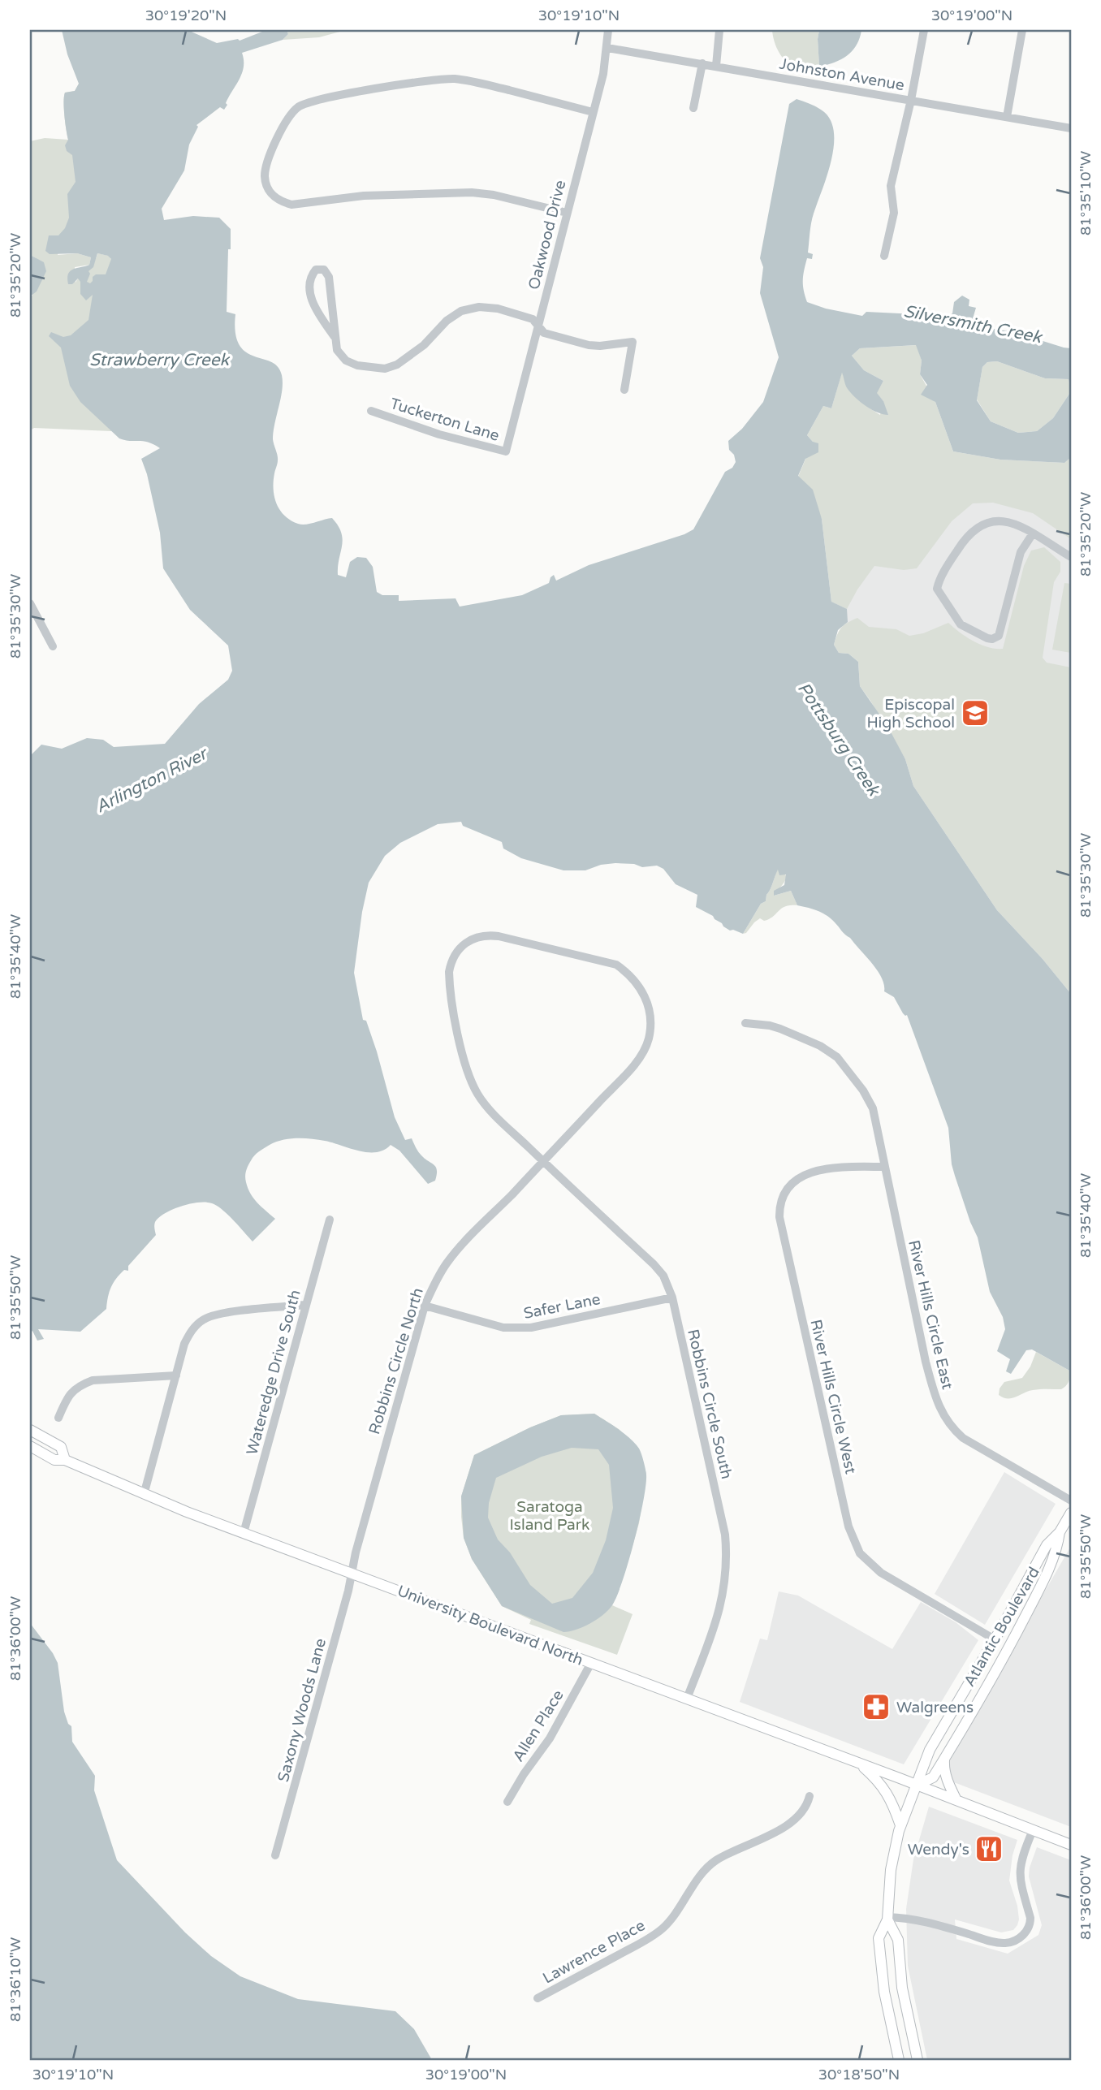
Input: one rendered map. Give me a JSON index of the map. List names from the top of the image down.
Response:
{
  "streets": {
    "main road": ["University Boulevard North", "Atlantic Boulevard"],
    "street": [
      "Johnston Avenue",
      "Oakwood Drive",
      "Tuckerton Lane",
      "Safer Lane",
      "River Hills Circle East",
      "Robbins Circle North",
      "Wateredge Drive South",
      "River Hills Circle West",
      "Robbins Circle South",
      "Saxony Woods Lane",
      "Allen Place",
      "Lawrence Place"
    ]
  },
  "crossings": [
    ["Johnston Avenue", "Oakwood Drive"],
    ["Oakwood Drive", "Tuckerton Lane"],
    ["Safer Lane", "Robbins Circle North"],
    ["Safer Lane", "Robbins Circle South"],
    ["River Hills Circle East", "River Hills Circle West"],
    ["Robbins Circle North", "Robbins Circle South"],
    ["Robbins Circle North", "University Boulevard North"],
    ["Robbins Circle North", "Saxony Woods Lane"],
    ["Wateredge Drive South", "University Boulevard North"],
    ["River Hills Circle West", "Atlantic Boulevard"],
    ["Robbins Circle South", "University Boulevard North"],
    ["University Boulevard North", "Atlantic Boulevard"],
    ["University Boulevard North", "Saxony Woods Lane"],
    ["University Boulevard North", "Allen Place"]
  ],
  "water": [
    "Silversmith Creek",
    "Strawberry Creek",
    "Pottsburg Creek",
    "Arlington River"
  ],
  "parks": ["Saratoga Island Park"],
  "places": {
    "school or university": ["Episcopal High School"],
    "pharmacy": ["Walgreens"],
    "restaurant": ["Wendy's"]
  },
  "coordinates": [
    "30°19'20\"N",
    "30°19'10\"N",
    "30°19'00\"N",
    "81°35'10\"W",
    "81°35'20\"W",
    "81°35'30\"W",
    "81°35'40\"W",
    "81°35'50\"W",
    "81°36'00\"W",
    "81°36'10\"W",
    "30°18'50\"N"
  ]
}
